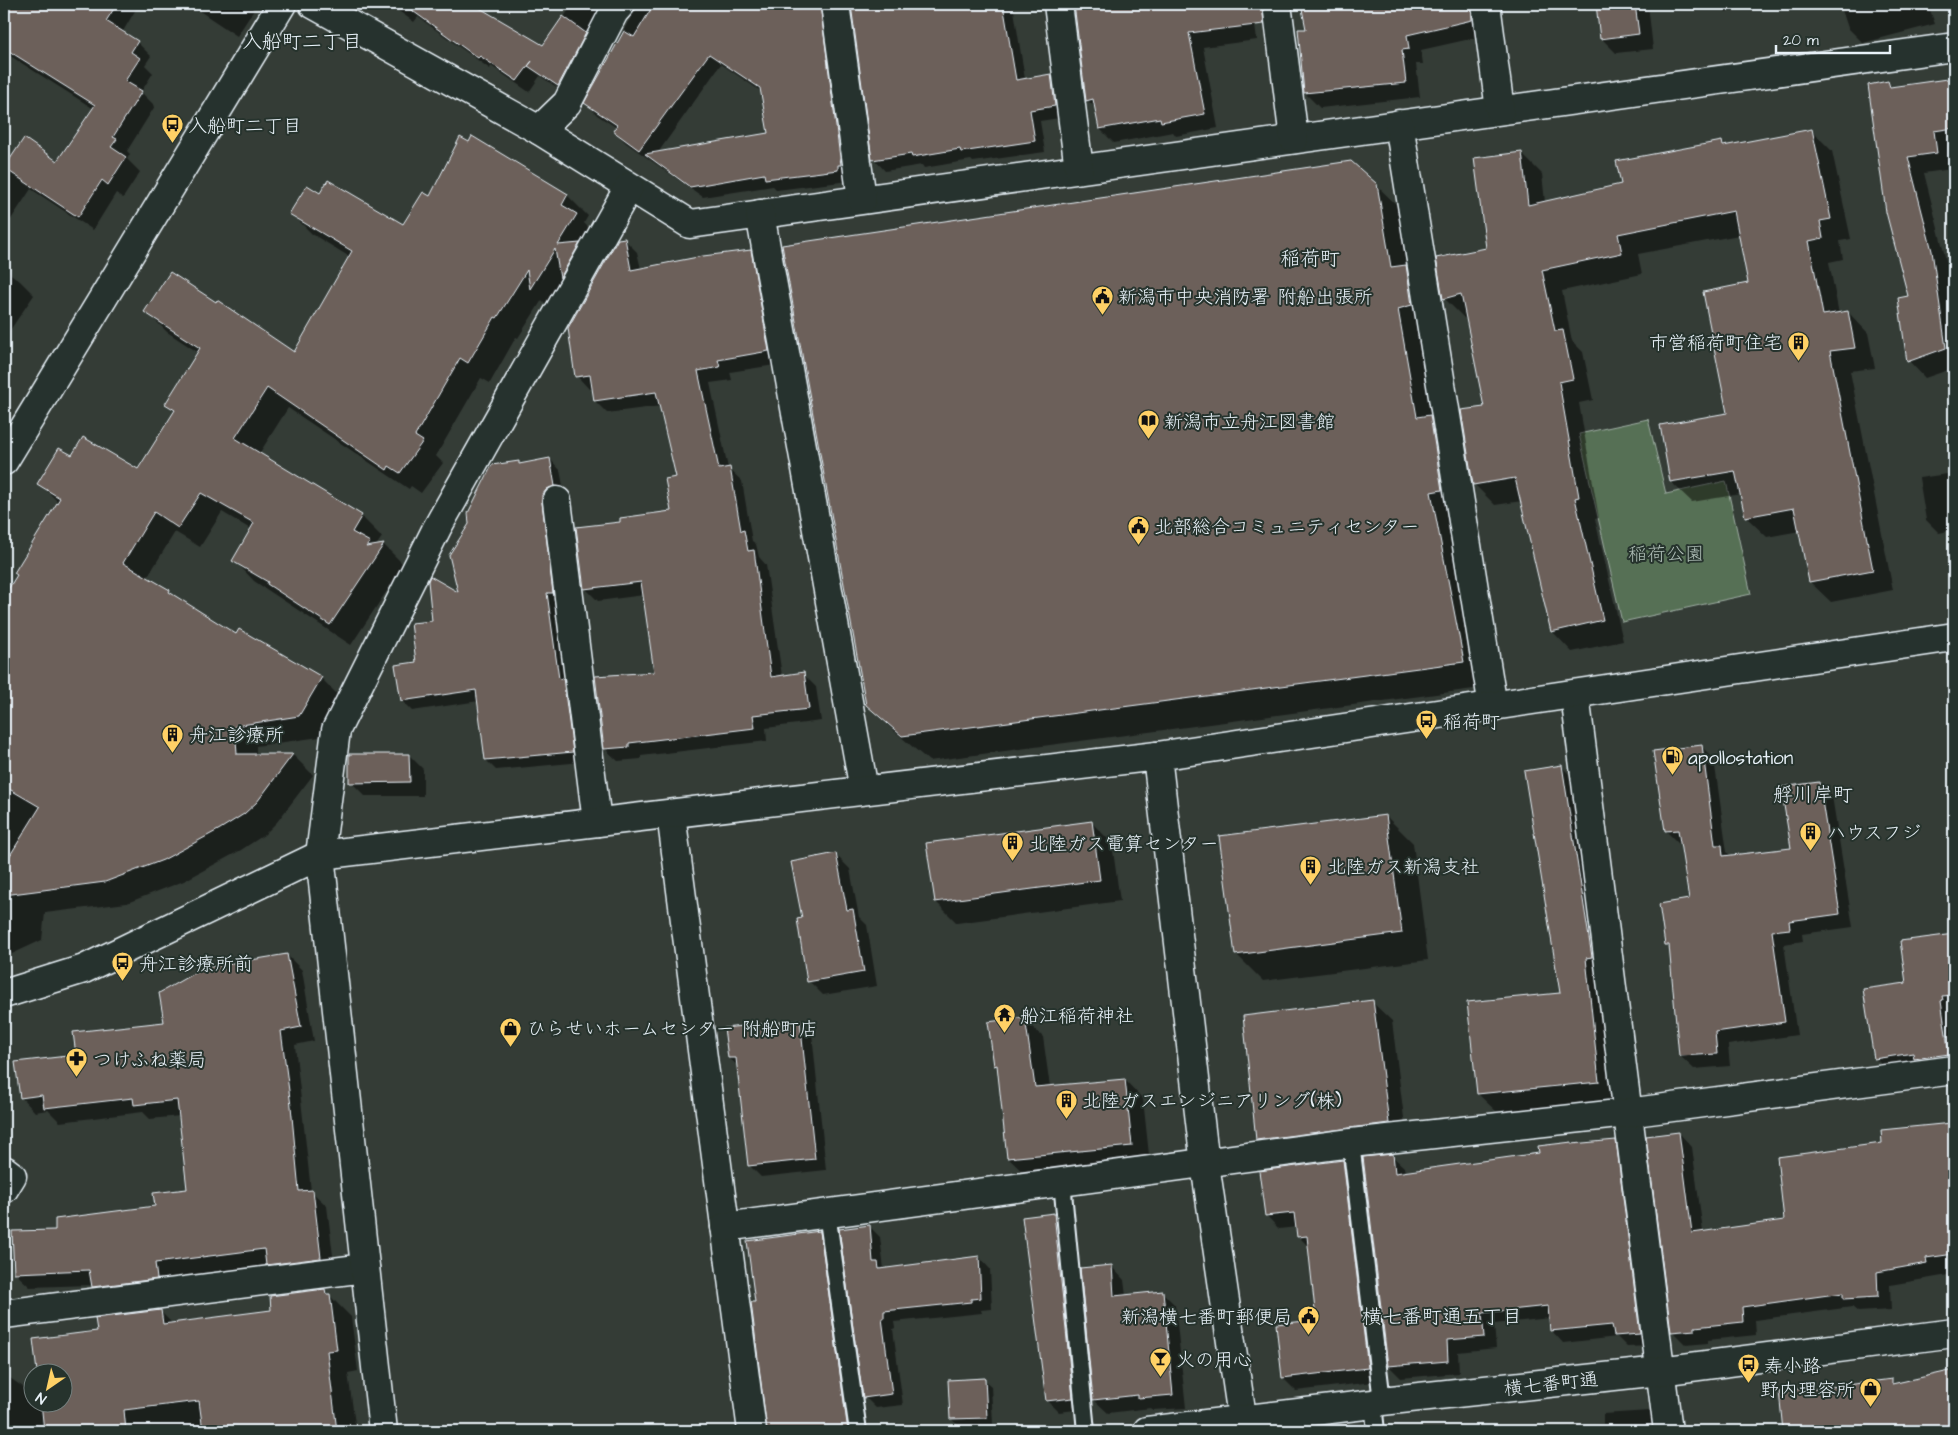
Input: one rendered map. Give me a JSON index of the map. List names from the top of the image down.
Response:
{
  "streets": {
    "street": ["横七番町通"]
  },
  "districts": [
    "入船町二丁目",
    "稲荷町",
    "艀川岸町",
    "横七番町通五丁目"
  ],
  "parks": ["稲荷公園"],
  "places": {
    "bus stop": [
      "入船町二丁目",
      "稲荷町",
      "舟江診療所前",
      "寿小路"
    ],
    "public building": ["新潟市中央消防署 附船出張所", "北部総合コミュニティセンター", "新潟横七番町郵便局"],
    "building": [
      "市営稲荷町住宅",
      "舟江診療所",
      "ハウスフジ",
      "北陸ガス電算センター",
      "北陸ガス新潟支社",
      "北陸ガスエンジニアリング(株)"
    ],
    "library": ["新潟市立舟江図書館"],
    "fuel station": ["apollostation"],
    "temple": ["船江稲荷神社"],
    "shop": ["ひらせいホームセンター 附船町店", "野内理容所"],
    "pharmacy": ["つけふね薬局"],
    "bar": ["火の用心"]
  },
  "scale_bar": "20 m",
  "north": "bottom left"
}
